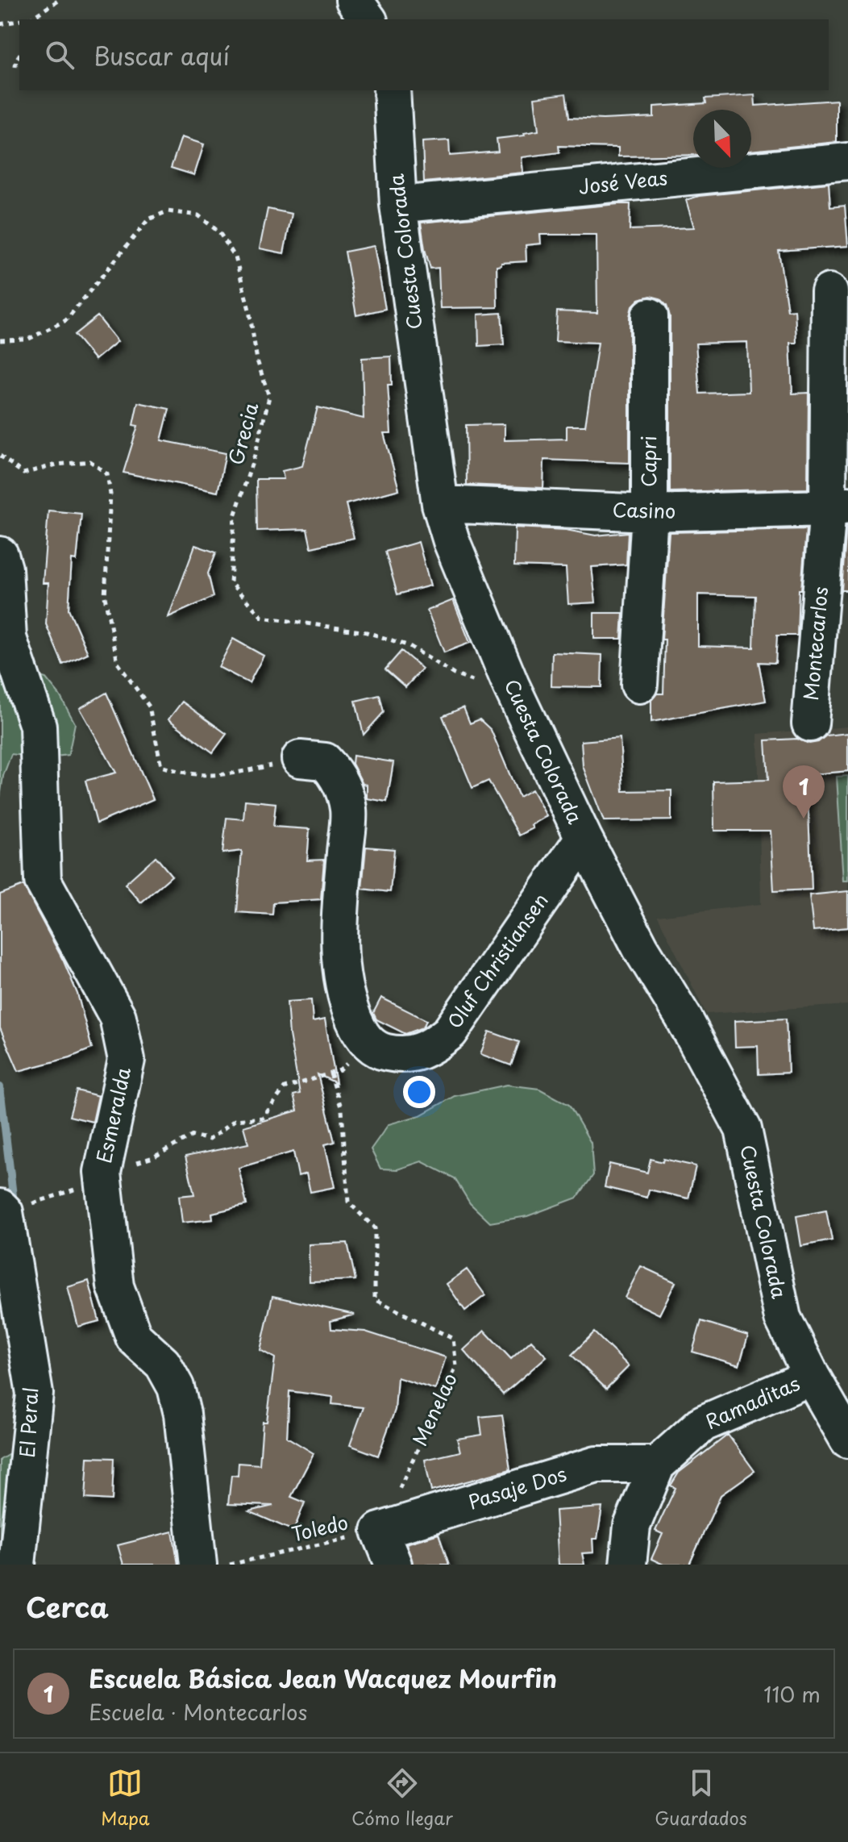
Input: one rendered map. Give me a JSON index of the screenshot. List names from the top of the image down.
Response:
{
  "streets": {
    "street": [
      "José Veas",
      "Cuesta Colorada",
      "Capri",
      "Casino",
      "Montecarlos",
      "Oluf Christiansen",
      "Esmeralda",
      "Ramaditas",
      "El Peral",
      "Pasaje Dos"
    ],
    "path": ["Grecia", "Menelao", "Toledo"]
  },
  "crossings": [
    ["José Veas", "Cuesta Colorada"],
    ["Cuesta Colorada", "Grecia"],
    ["Cuesta Colorada", "Casino"],
    ["Cuesta Colorada", "Oluf Christiansen"],
    ["Cuesta Colorada", "Ramaditas"],
    ["Capri", "Casino"],
    ["Casino", "Montecarlos"],
    ["Ramaditas", "Pasaje Dos"],
    ["Menelao", "Pasaje Dos"],
    ["Menelao", "Toledo"],
    ["Pasaje Dos", "Toledo"]
  ],
  "north": "bottom right",
  "page": {
    "search": "Buscar aquí",
    "pins": "1",
    "heading": "Cerca",
    "list": [
      {
        "mark": "1",
        "name": "Escuela Básica Jean Wacquez Mourfin",
        "note": "Escuela · Montecarlos",
        "value": "110 m"
      }
    ],
    "nav": ["Mapa", "Cómo llegar", "Guardados"]
  }
}
